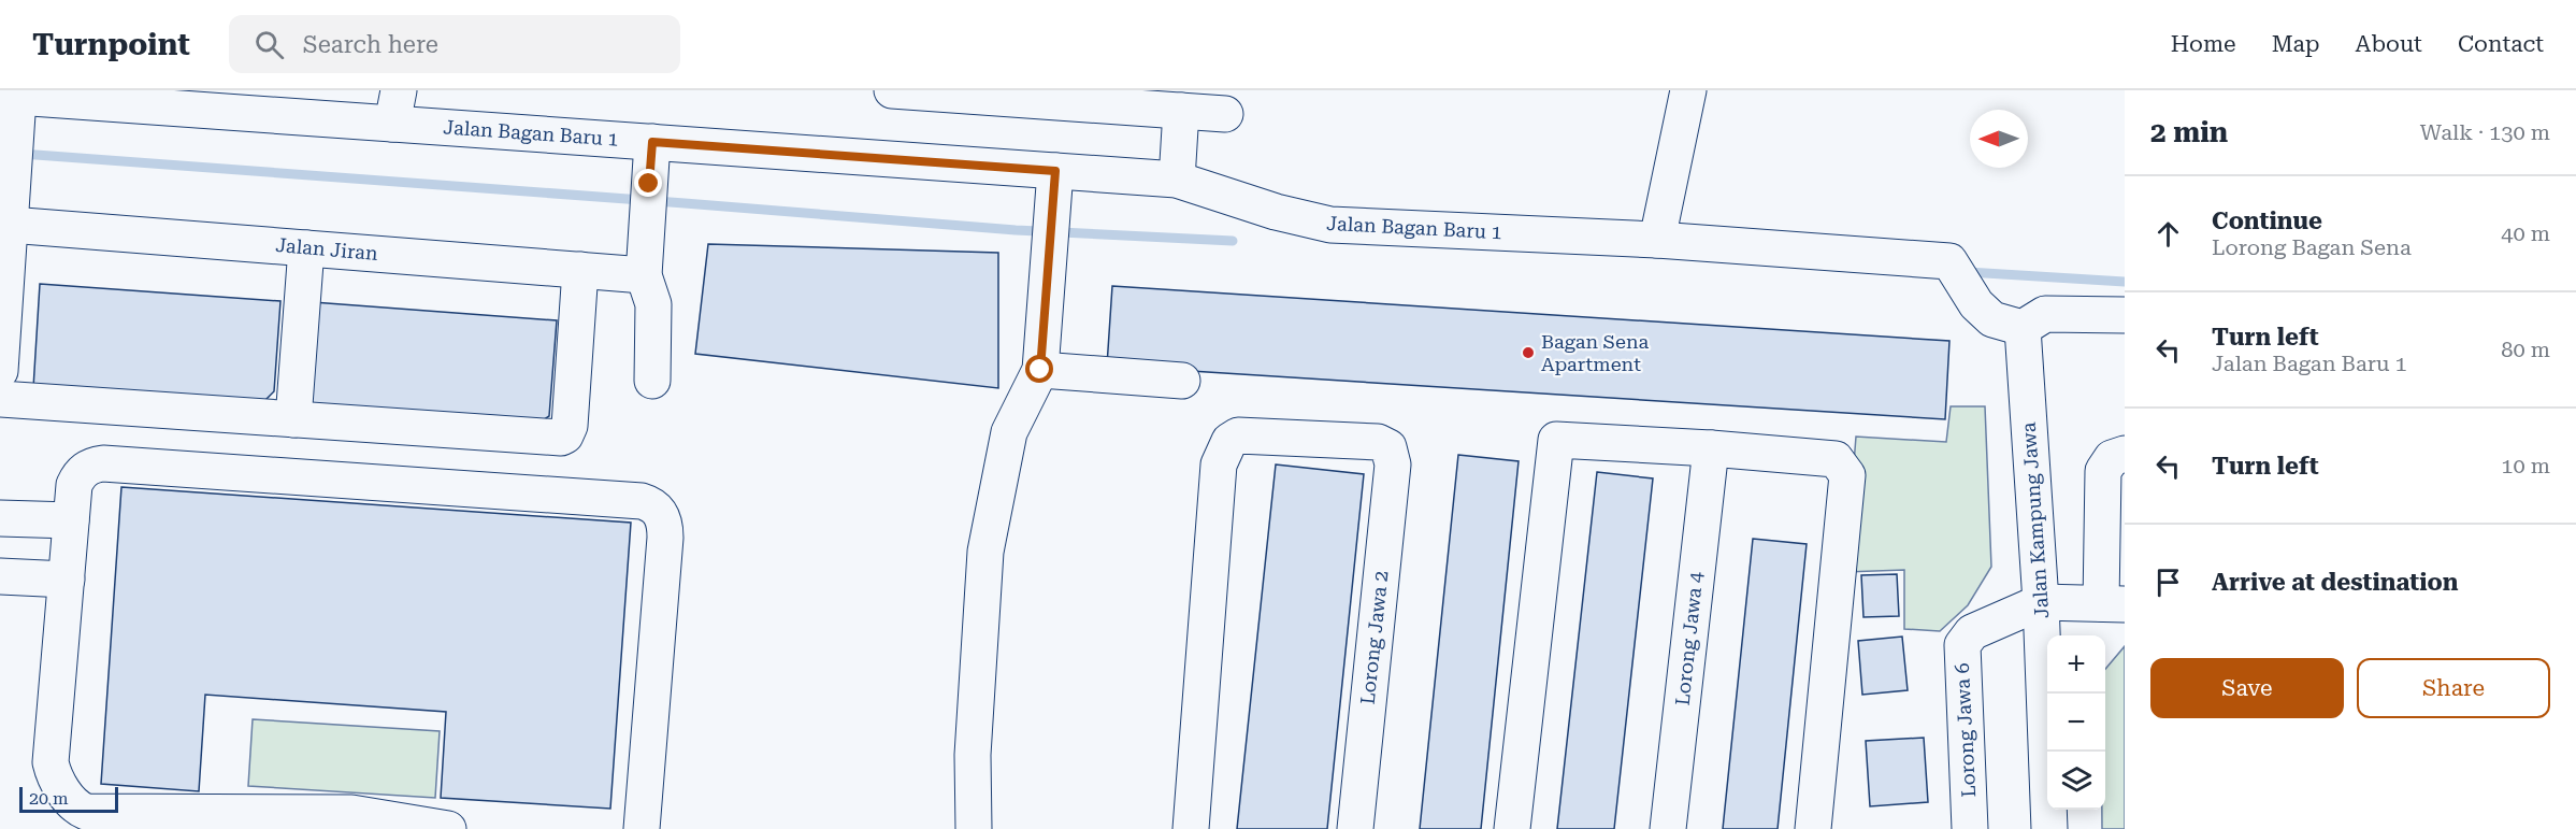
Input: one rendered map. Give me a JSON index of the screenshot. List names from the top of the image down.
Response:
{
  "streets": {
    "street": [
      "Jalan Bagan Baru 1",
      "Jalan Jiran",
      "Jalan Kampung Jawa",
      "Lorong Jawa 2",
      "Lorong Jawa 4",
      "Lorong Jawa 6"
    ]
  },
  "crossings": [
    ["Jalan Bagan Baru 1", "Jalan Kampung Jawa"],
    ["Jalan Kampung Jawa", "Lorong Jawa 6"]
  ],
  "places": ["Bagan Sena Apartment"],
  "scale_bar": "20 m",
  "north": "left",
  "page": {
    "header": "Turnpoint",
    "search": "Search here",
    "nav": [
      "Home",
      "Map",
      "About",
      "Contact"
    ],
    "heading": ["2 min", "Walk · 130 m"],
    "list": [
      ["Continue", "Lorong Bagan Sena", "40 m"],
      ["Turn left", "Jalan Bagan Baru 1", "80 m"],
      ["Turn left", "10 m"],
      "Arrive at destination"
    ],
    "map_buttons": ["+", "−"],
    "buttons": ["Save", "Share"],
    "scale": "20 m"
  }
}
